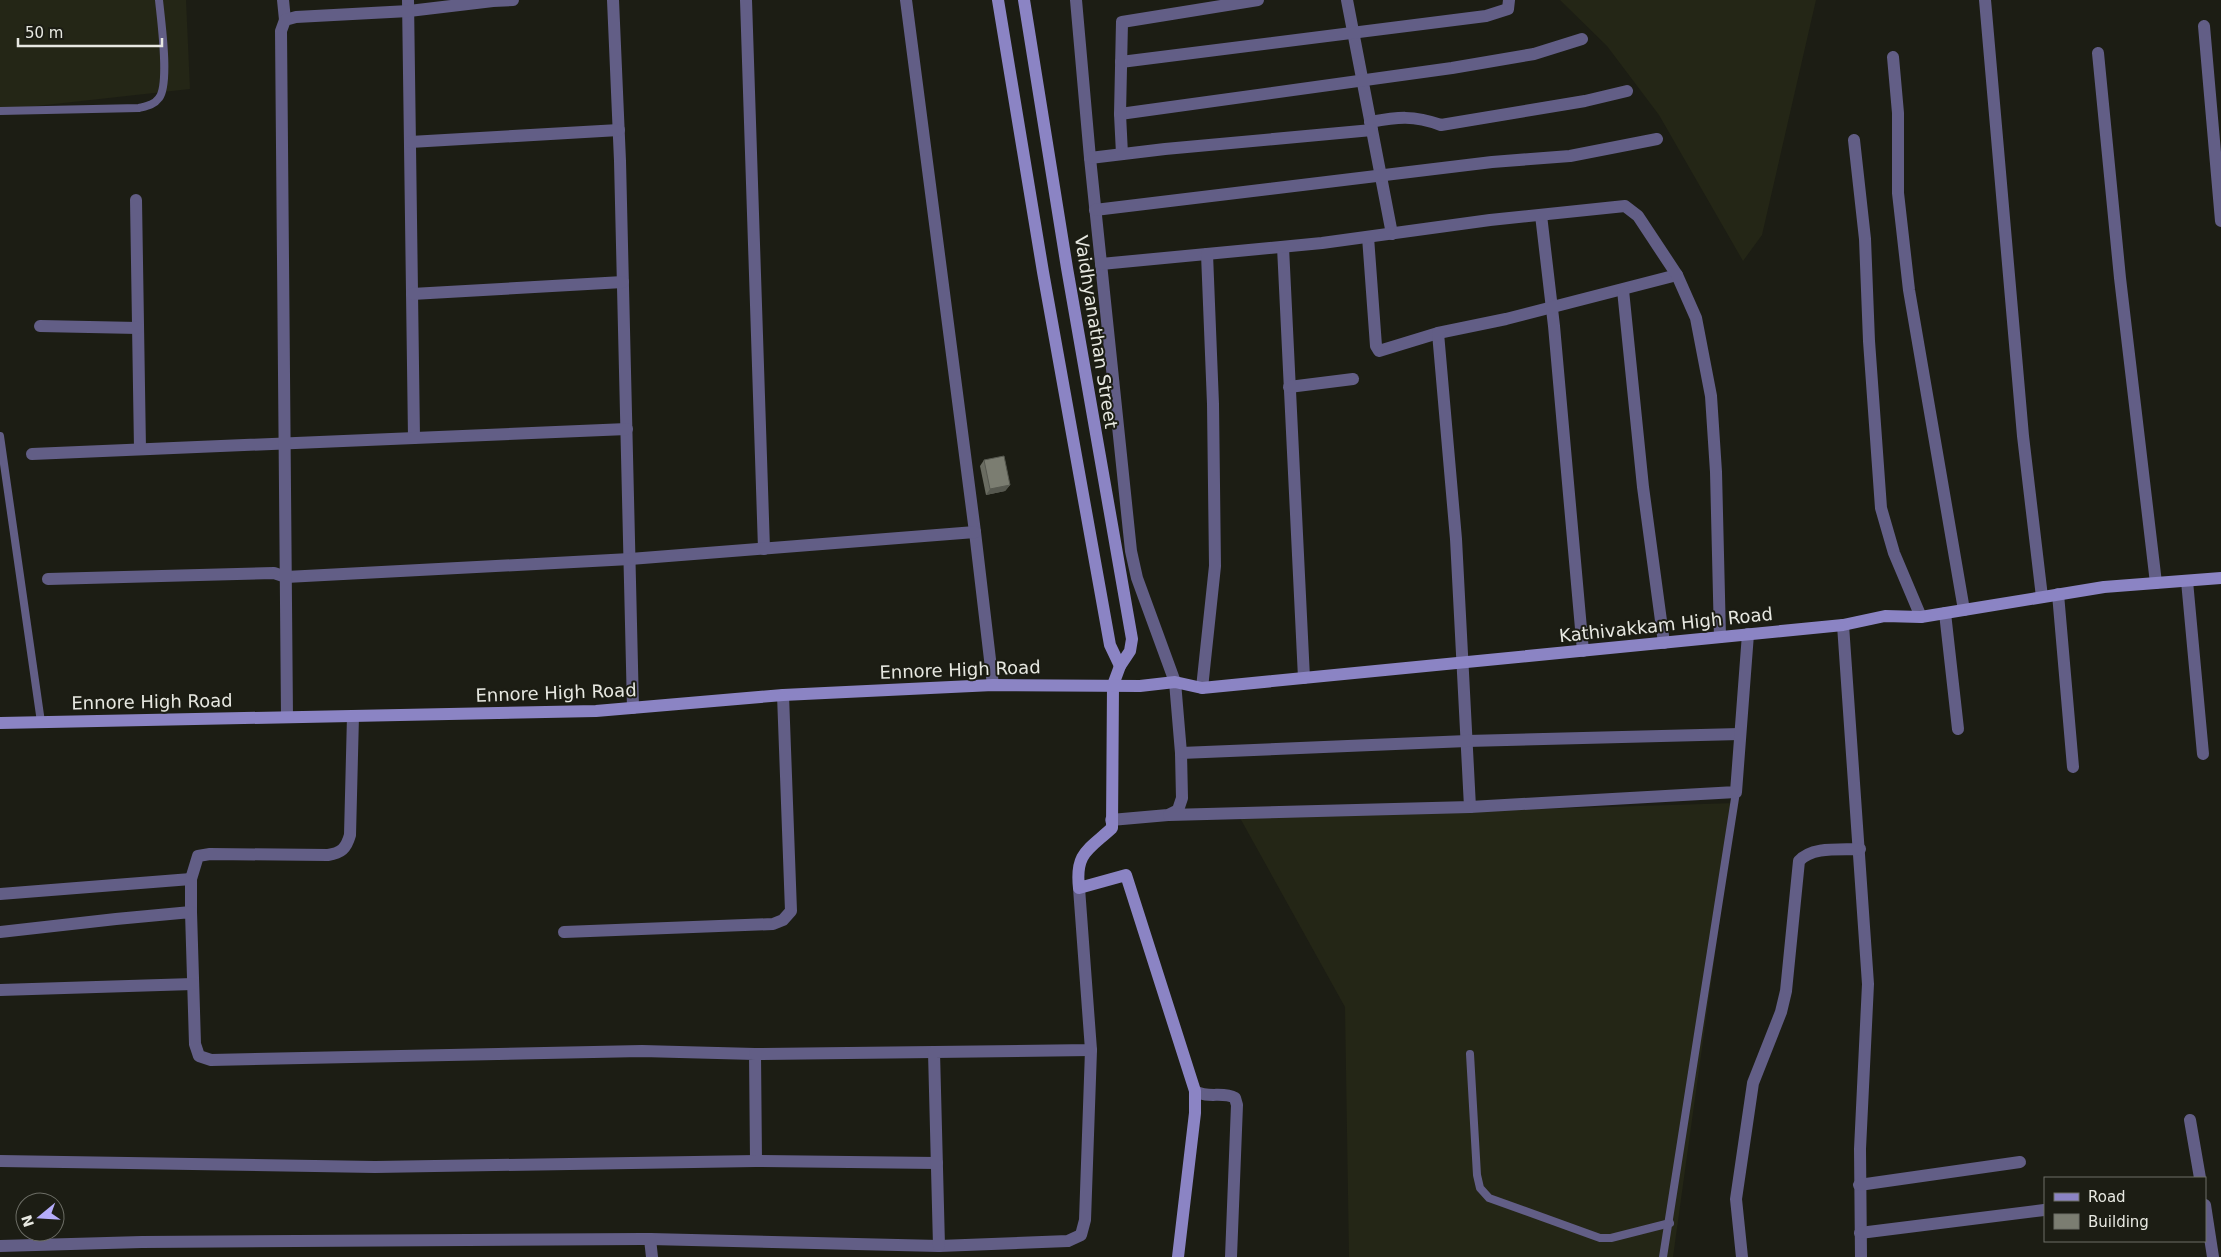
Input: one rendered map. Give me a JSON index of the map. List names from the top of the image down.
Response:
{
  "streets": {
    "main road": ["Vaidhyanathan Street", "Kathivakkam High Road", "Ennore High Road"]
  },
  "crossings": [
    ["Vaidhyanathan Street", "Kathivakkam High Road"],
    ["Vaidhyanathan Street", "Ennore High Road"],
    ["Kathivakkam High Road", "Ennore High Road"]
  ],
  "legend": ["Road", "Building"],
  "scale_bar": "50 m",
  "north": "left"
}
